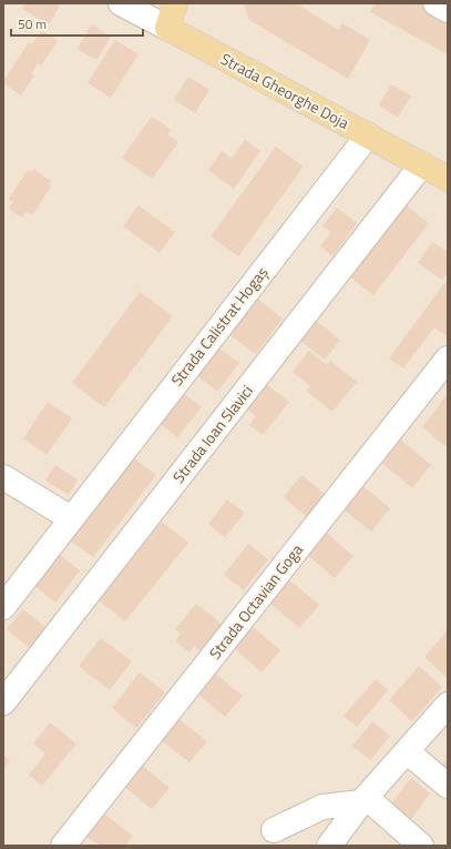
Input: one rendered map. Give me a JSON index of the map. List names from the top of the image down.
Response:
{
  "streets": {
    "main road": ["Strada Gheorghe Doja"],
    "street": ["Strada Calistrat Hogaș", "Strada Ioan Slavici", "Strada Octavian Goga"]
  },
  "crossings": [
    ["Strada Gheorghe Doja", "Strada Calistrat Hogaș"],
    ["Strada Gheorghe Doja", "Strada Ioan Slavici"]
  ],
  "scale_bar": "50 m"
}
